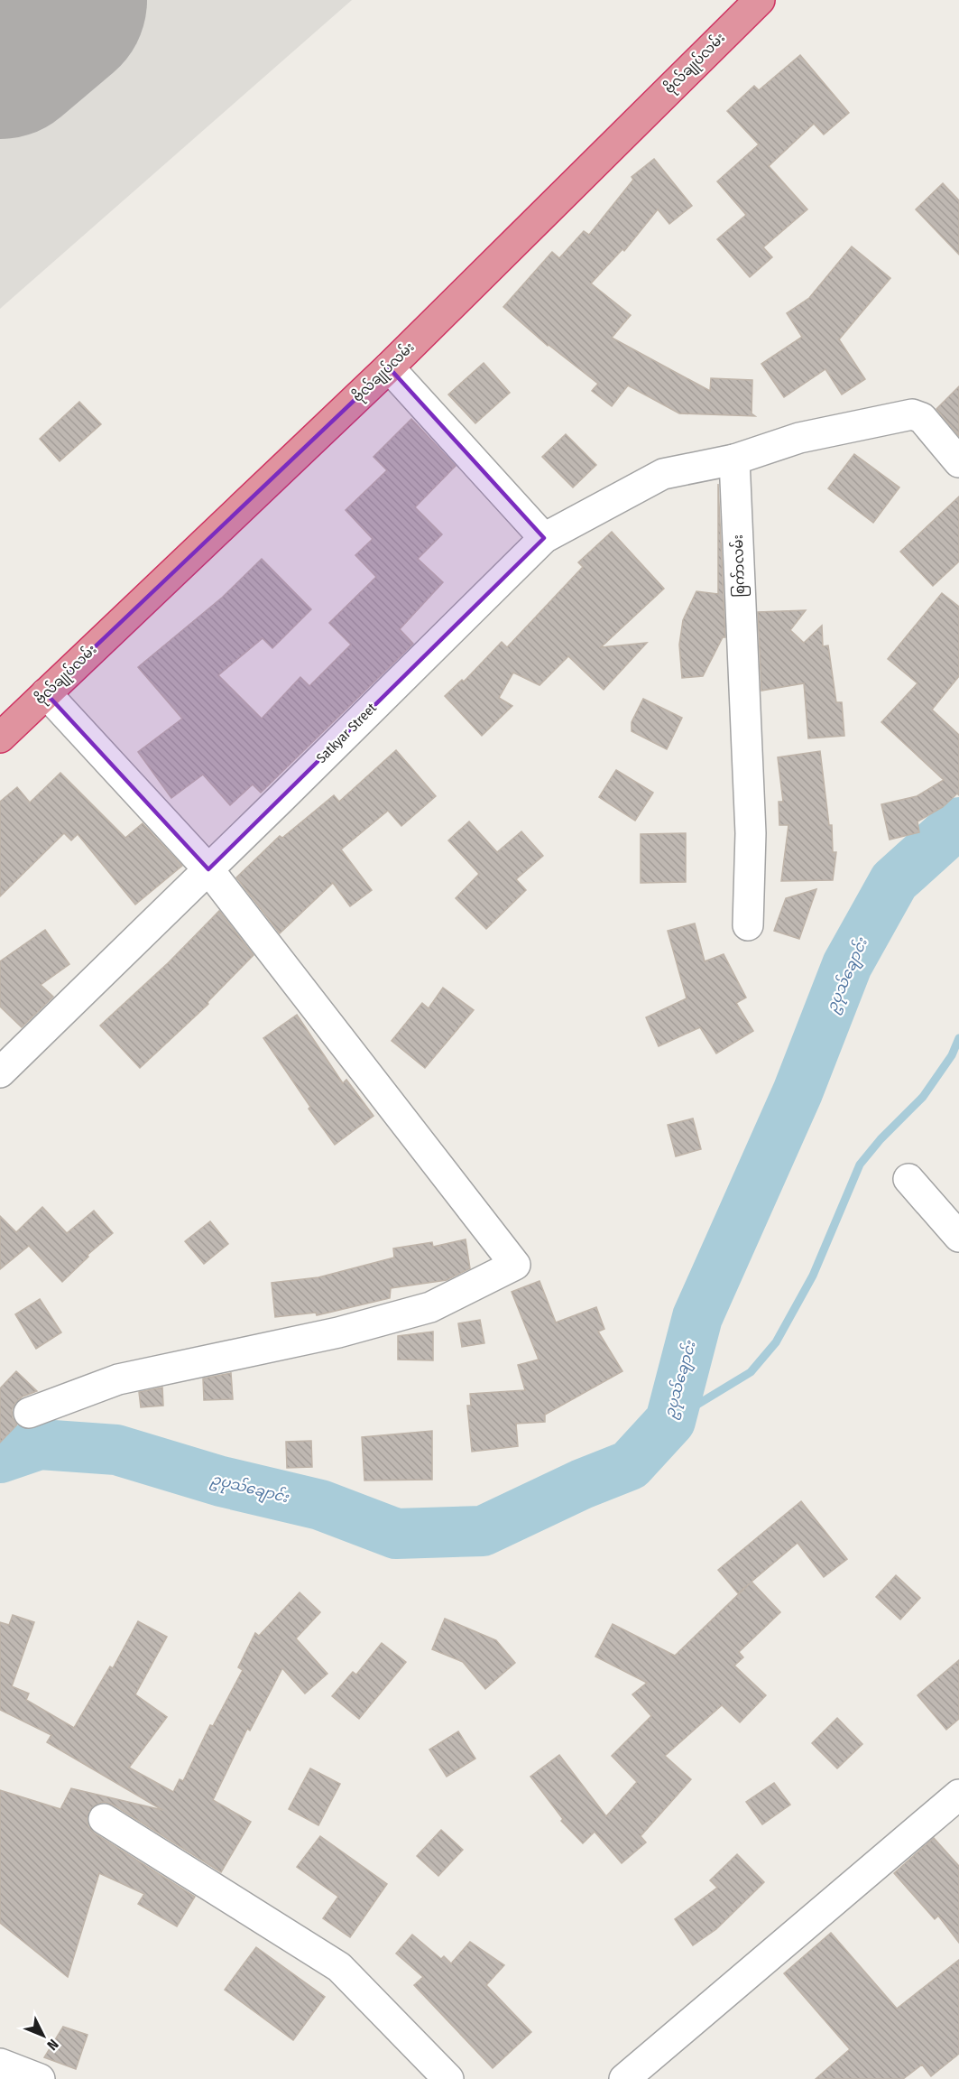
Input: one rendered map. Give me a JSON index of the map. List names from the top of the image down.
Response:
{
  "streets": {
    "highway": ["ဗိုလ်ချုပ်လမ်း"],
    "street": ["စြက်ာလမ်း", "Satkyar Street"]
  },
  "crossings": [
    ["စြက်ာလမ်း", "Satkyar Street"]
  ],
  "water": ["ဥပုသ်ချောင်း"],
  "north": "bottom right"
}
